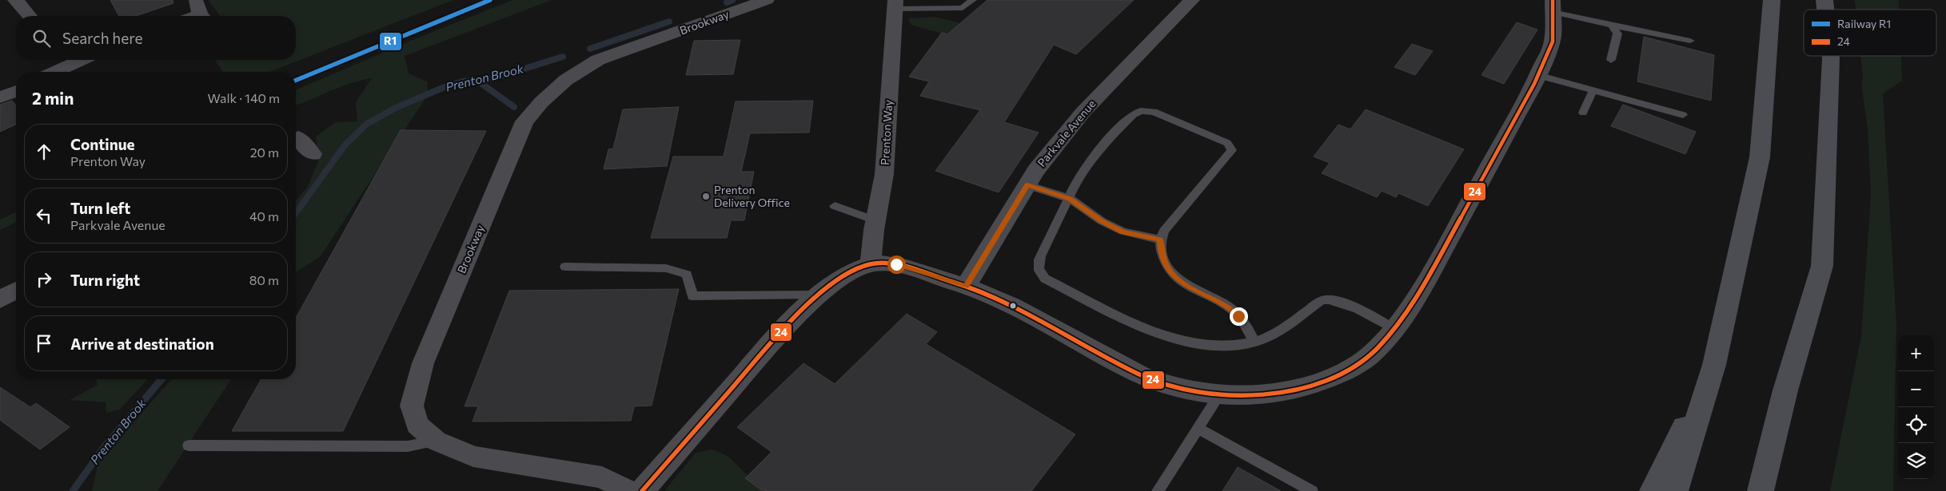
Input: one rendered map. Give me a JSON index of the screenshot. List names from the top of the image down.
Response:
{
  "streets": {
    "street": ["Brookway", "Prenton Way", "Parkvale Avenue"]
  },
  "water": ["Prenton Brook"],
  "places": ["Prenton Delivery Office"],
  "lines": ["rail line R1", "transit line 24"],
  "legend": ["Railway R1", "24"],
  "page": {
    "search": "Search here",
    "heading": ["2 min", "Walk · 140 m"],
    "list": [
      ["Continue", "Prenton Way", "20 m"],
      ["Turn left", "Parkvale Avenue", "40 m"],
      ["Turn right", "80 m"],
      "Arrive at destination"
    ],
    "map_buttons": ["+", "−"]
  }
}
